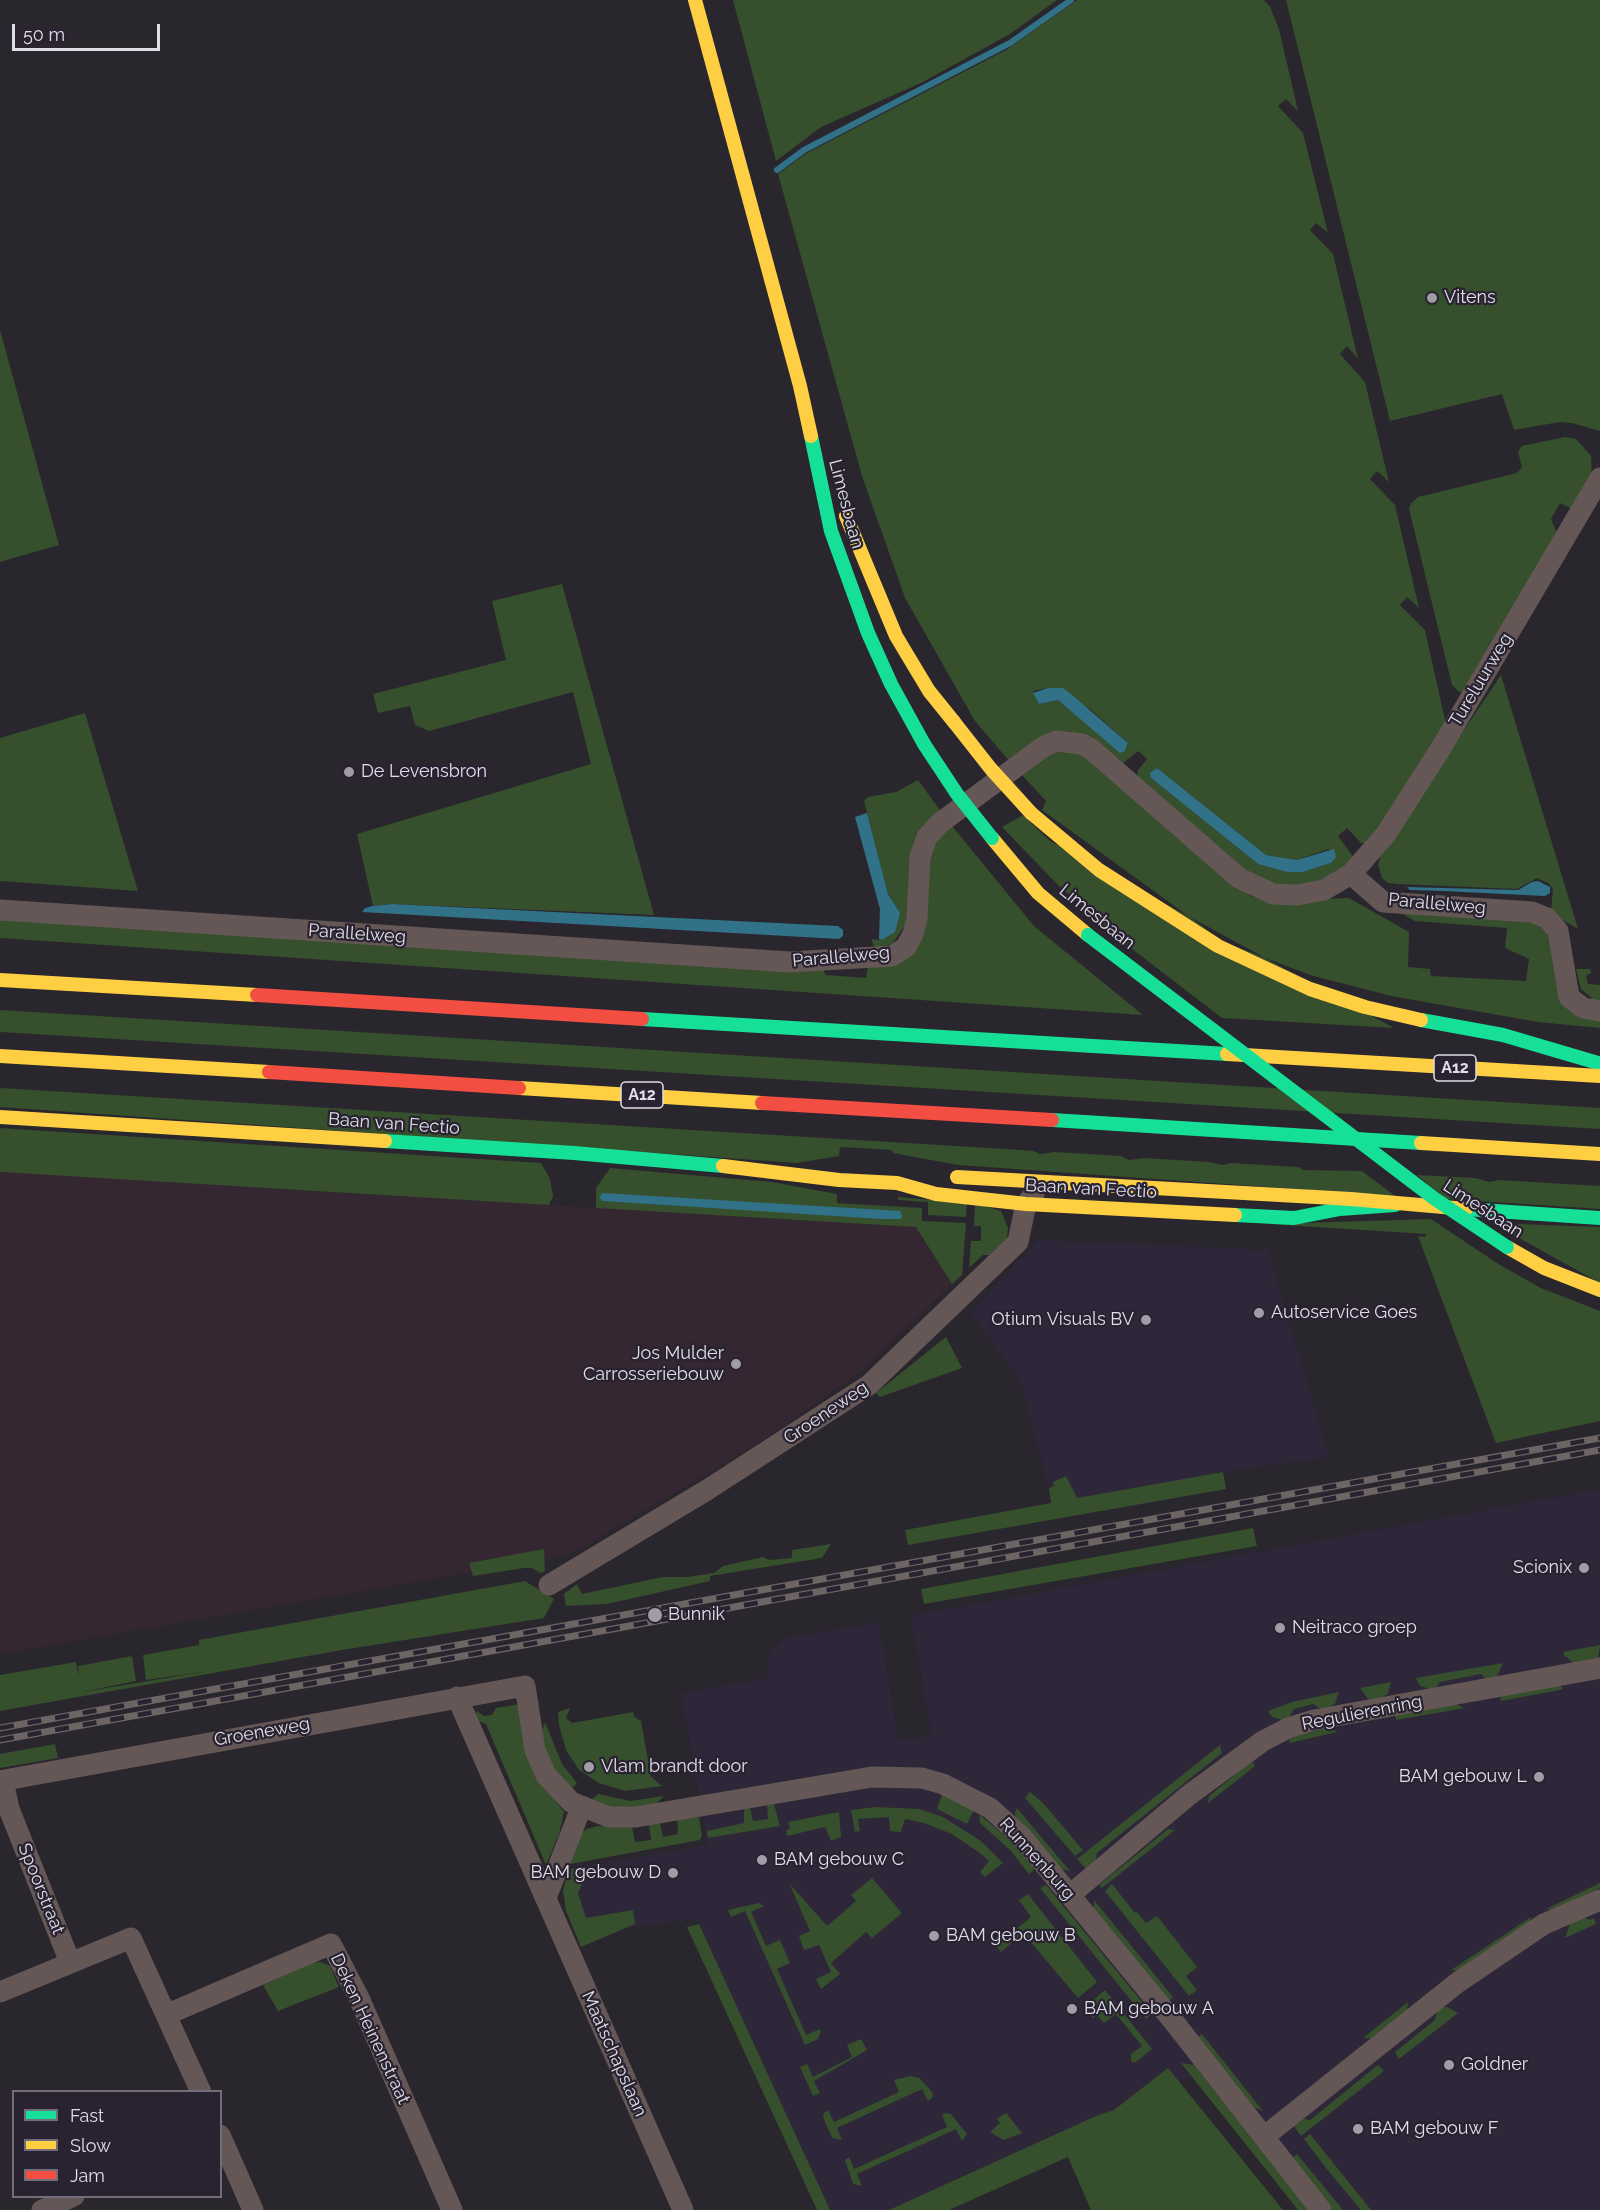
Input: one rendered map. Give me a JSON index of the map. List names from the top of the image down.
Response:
{
  "streets": {
    "main road": ["Limesbaan", "A12", "Baan van Fectio"],
    "street": [
      "Tureluurweg",
      "Parallelweg",
      "Groeneweg",
      "Regulierenring",
      "Runnenburg",
      "Spoorstraat",
      "Deken Heinenstraat",
      "Maatschapslaan"
    ]
  },
  "crossings": [
    ["Tureluurweg", "Parallelweg"],
    ["Baan van Fectio", "Groeneweg"],
    ["Groeneweg", "Runnenburg"],
    ["Groeneweg", "Spoorstraat"],
    ["Groeneweg", "Maatschapslaan"],
    ["Regulierenring", "Runnenburg"]
  ],
  "places": [
    "Vitens",
    "De Levensbron",
    "Autoservice Goes",
    "Otium Visuals BV",
    "Jos Mulder Carrosseriebouw",
    "Scionix",
    "Bunnik",
    "Neitraco groep",
    "Vlam brandt door",
    "BAM gebouw L",
    "BAM gebouw C",
    "BAM gebouw D",
    "BAM gebouw B",
    "BAM gebouw A",
    "Goldner",
    "BAM gebouw F"
  ],
  "legend": ["Fast", "Slow", "Jam"],
  "scale_bar": "50 m"
}
